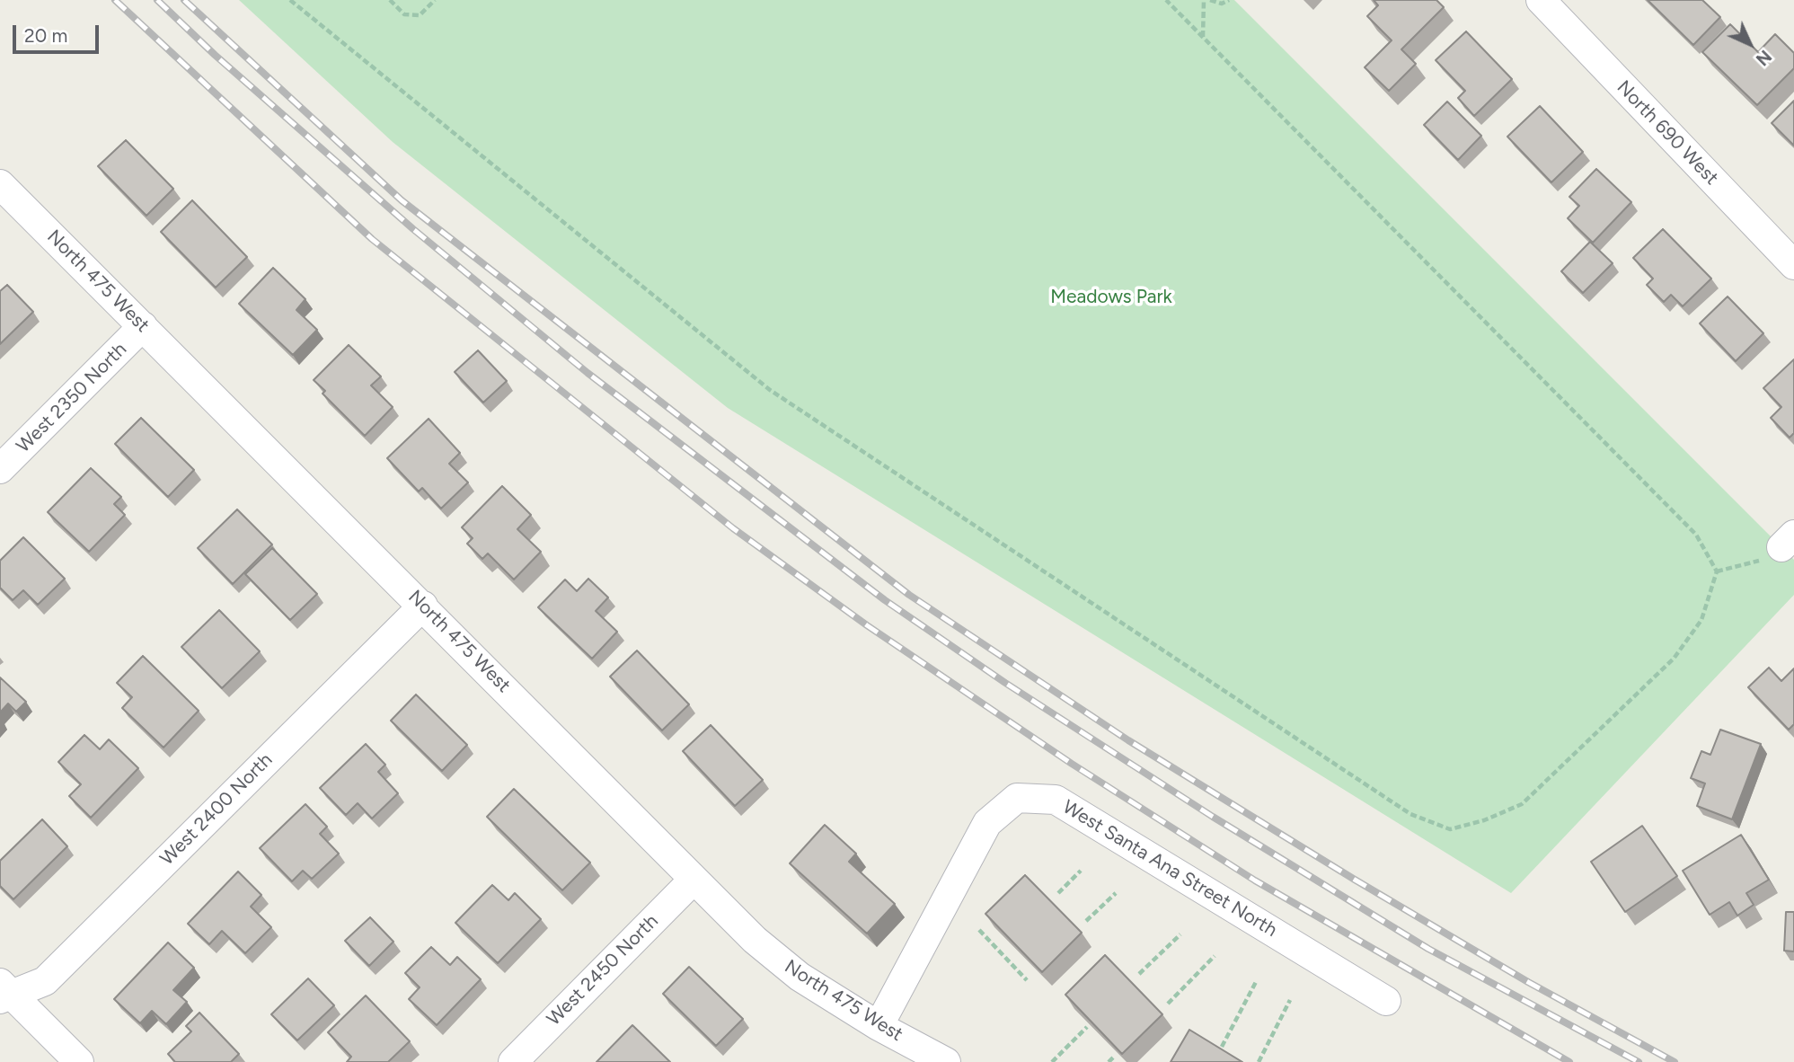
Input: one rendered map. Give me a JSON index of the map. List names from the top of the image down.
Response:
{
  "streets": {
    "street": [
      "North 690 West",
      "North 475 West",
      "West 2350 North",
      "West 2400 North",
      "West Santa Ana Street North",
      "West 2450 North"
    ]
  },
  "crossings": [
    ["North 475 West", "West 2350 North"],
    ["North 475 West", "West 2400 North"],
    ["North 475 West", "West Santa Ana Street North"],
    ["North 475 West", "West 2450 North"]
  ],
  "parks": ["Meadows Park"],
  "scale_bar": "20 m",
  "north": "bottom right"
}
